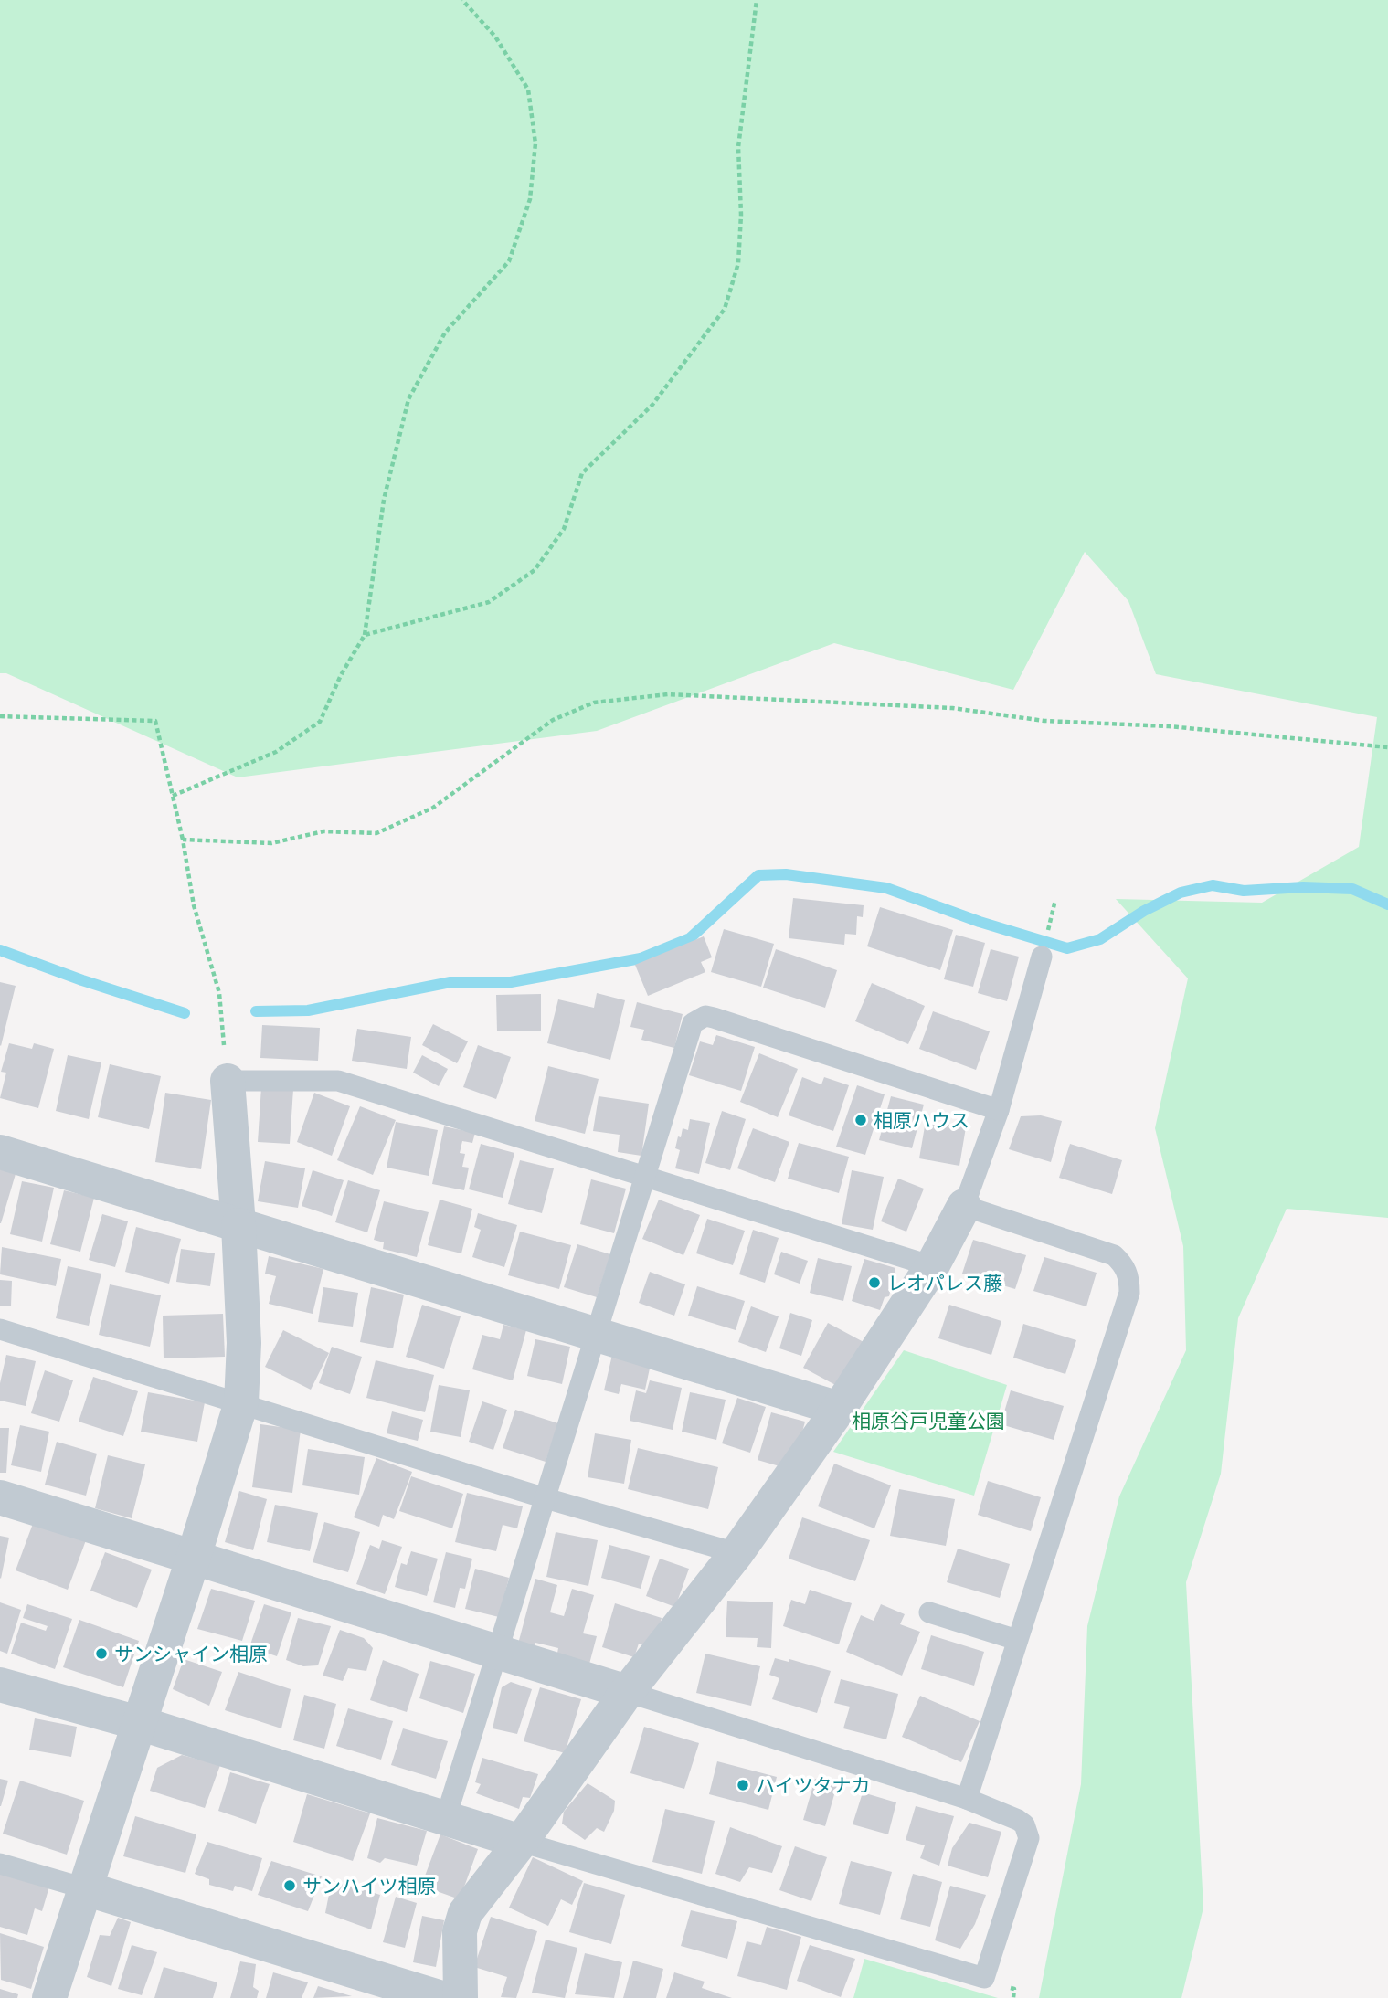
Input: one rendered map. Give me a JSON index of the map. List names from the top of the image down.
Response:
{
  "parks": ["相原谷戸児童公園"],
  "places": [
    "相原ハウス",
    "レオパレス藤",
    "サンシャイン相原",
    "ハイツタナカ",
    "サンハイツ相原"
  ]
}
